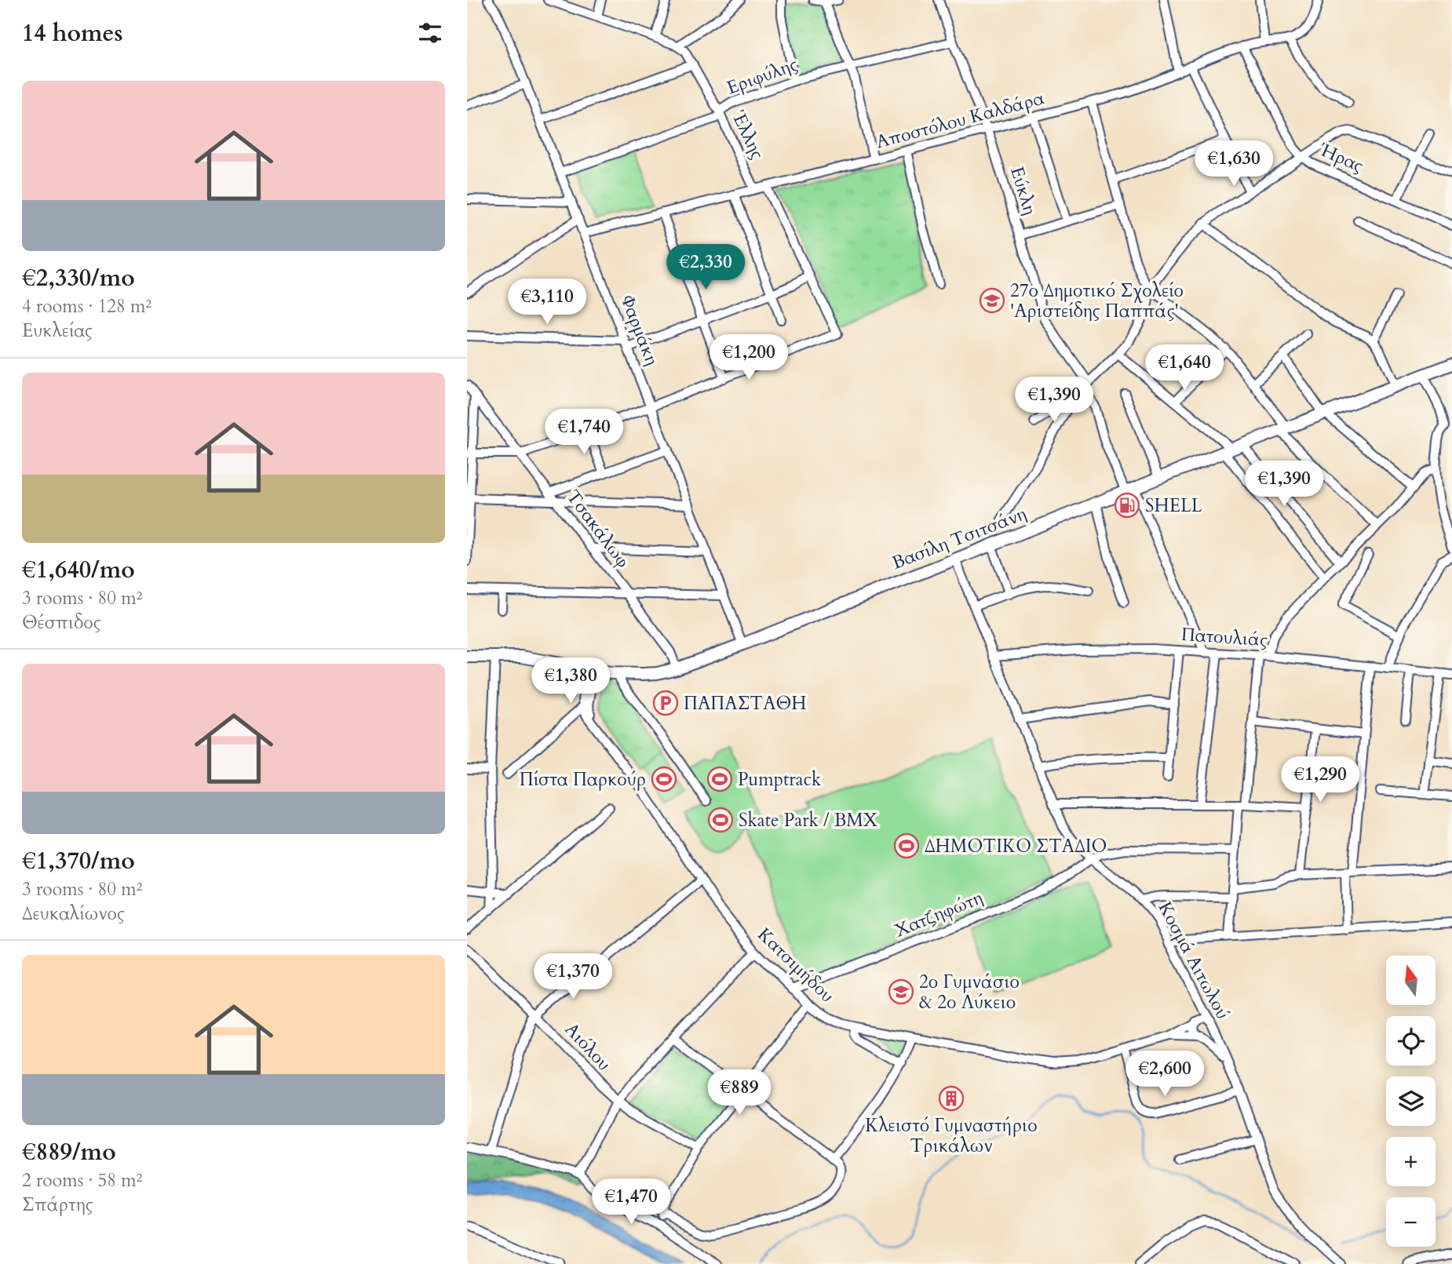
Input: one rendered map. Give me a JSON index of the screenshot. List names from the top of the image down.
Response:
{
  "streets": {
    "main road": ["Βασίλη Τσιτσάνη"],
    "street": [
      "Εριφύλης",
      "Αποστόλου Καλδάρα",
      "Έλλης",
      "Ήρας",
      "Εύκλη",
      "Φαρμάκη",
      "Τσακάλωφ",
      "Πατουλιάς",
      "Χατζηφώτη",
      "Κοσμά Αιτωλού",
      "Κατσιμήδου",
      "Αιόλου"
    ]
  },
  "crossings": [
    ["Εριφύλης", "Έλλης"],
    ["Εριφύλης", "Εύκλη"],
    ["Εριφύλης", "Φαρμάκη"],
    ["Αποστόλου Καλδάρα", "Έλλης"],
    ["Αποστόλου Καλδάρα", "Ήρας"],
    ["Αποστόλου Καλδάρα", "Εύκλη"],
    ["Αποστόλου Καλδάρα", "Φαρμάκη"],
    ["Εύκλη", "Βασίλη Τσιτσάνη"],
    ["Εύκλη", "Πατουλιάς"],
    ["Φαρμάκη", "Βασίλη Τσιτσάνη"],
    ["Τσακάλωφ", "Βασίλη Τσιτσάνη"],
    ["Βασίλη Τσιτσάνη", "Κοσμά Αιτωλού"],
    ["Πατουλιάς", "Κοσμά Αιτωλού"],
    ["Χατζηφώτη", "Κοσμά Αιτωλού"],
    ["Χατζηφώτη", "Κατσιμήδου"]
  ],
  "places": {
    "school or university": ["27ο Δημοτικό Σχολείο 'Αριστείδης Παππάς'", "2ο Γυμνάσιο & 2ο Λύκειο"],
    "fuel station": ["SHELL"],
    "parking": ["ΠΑΠΑΣΤΑΘΗ"],
    "sports": [
      "Πίστα Παρκούρ",
      "Pumptrack",
      "Skate Park / BMX",
      "ΔΗΜΟΤΙΚΟ ΣΤΑΔΙΟ"
    ],
    "building": ["Κλειστό Γυμναστήριο Τρικάλων"]
  },
  "north": "top",
  "page": {
    "heading": "14 homes",
    "list": [
      {
        "name": "€2,330/mo",
        "note": "4 rooms · 128 m² · Ευκλείας"
      },
      {
        "name": "€1,640/mo",
        "note": "3 rooms · 80 m² · Θέσπιδος"
      },
      {
        "name": "€1,370/mo",
        "note": "3 rooms · 80 m² · Δευκαλίωνος"
      },
      {
        "name": "€889/mo",
        "note": "2 rooms · 58 m² · Σπάρτης"
      }
    ],
    "price": [
      "€1,630",
      "€2,330",
      "€3,110",
      "€1,200",
      "€1,640",
      "€1,390",
      "€1,740",
      "€1,390",
      "€1,380",
      "€1,290",
      "€1,370",
      "€2,600",
      "€889",
      "€1,470"
    ],
    "map_buttons": ["+", "−"]
  }
}
